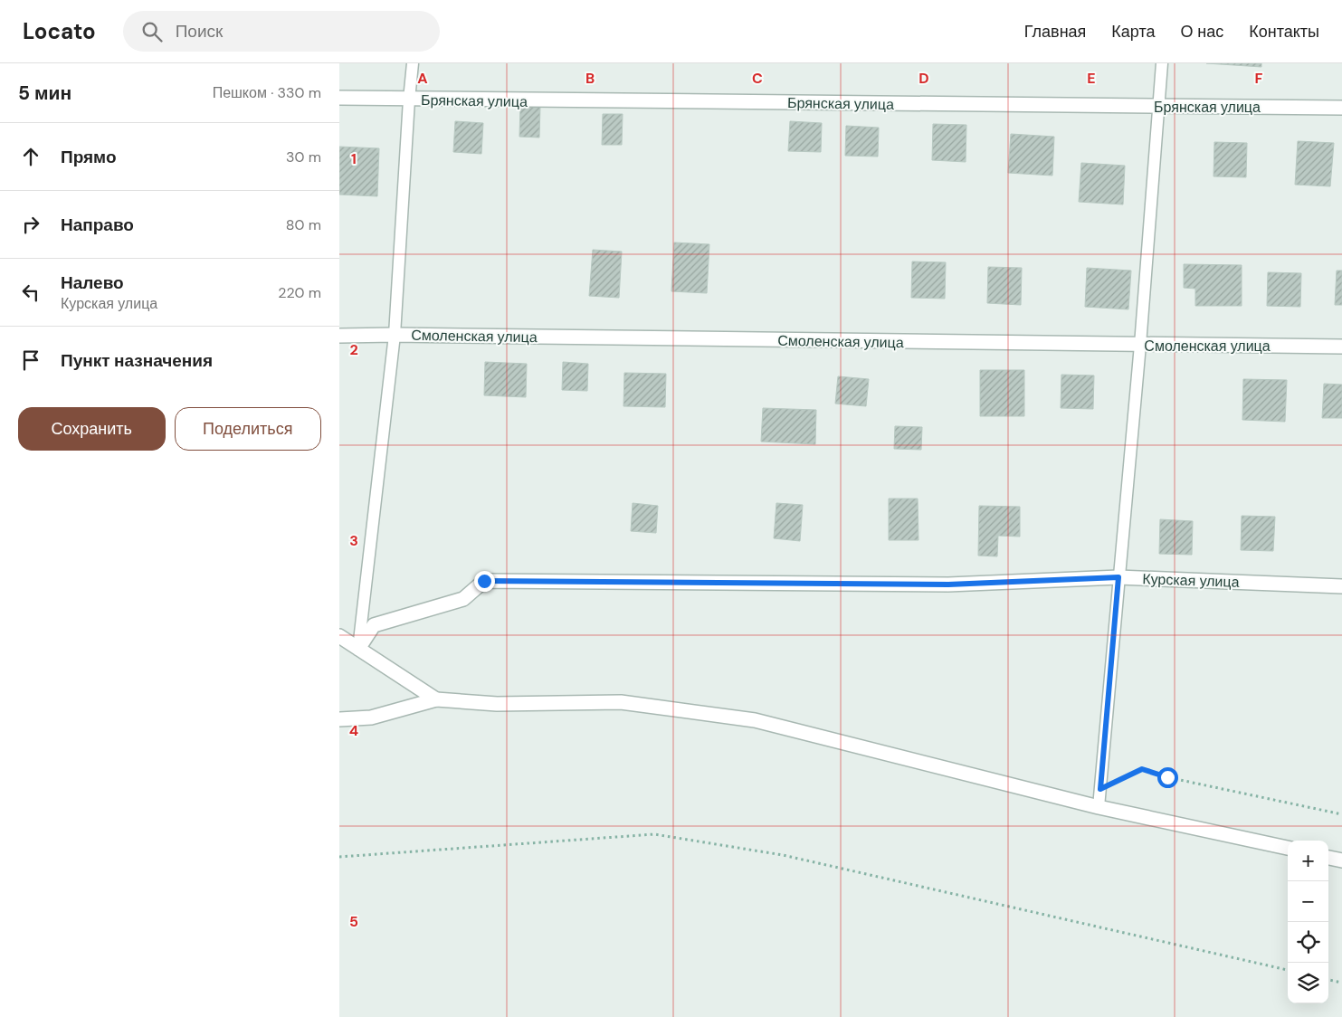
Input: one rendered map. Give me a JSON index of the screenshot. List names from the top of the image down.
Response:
{
  "streets": {
    "street": ["Брянская улица", "Смоленская улица", "Курская улица"]
  },
  "page": {
    "header": "Locato",
    "search": "Поиск",
    "nav": [
      "Главная",
      "Карта",
      "О нас",
      "Контакты"
    ],
    "heading": ["5 мин", "Пешком · 330 m"],
    "list": [
      ["Прямо", "30 m"],
      ["Направо", "80 m"],
      ["Налево", "Курская улица", "220 m"],
      "Пункт назначения"
    ],
    "buttons": ["Сохранить", "Поделиться"],
    "map_buttons": ["+", "−"]
  },
  "grid": {
    "columns": [
      "A",
      "B",
      "C",
      "D",
      "E",
      "F"
    ],
    "rows": [
      "1",
      "2",
      "3",
      "4",
      "5"
    ]
  }
}
